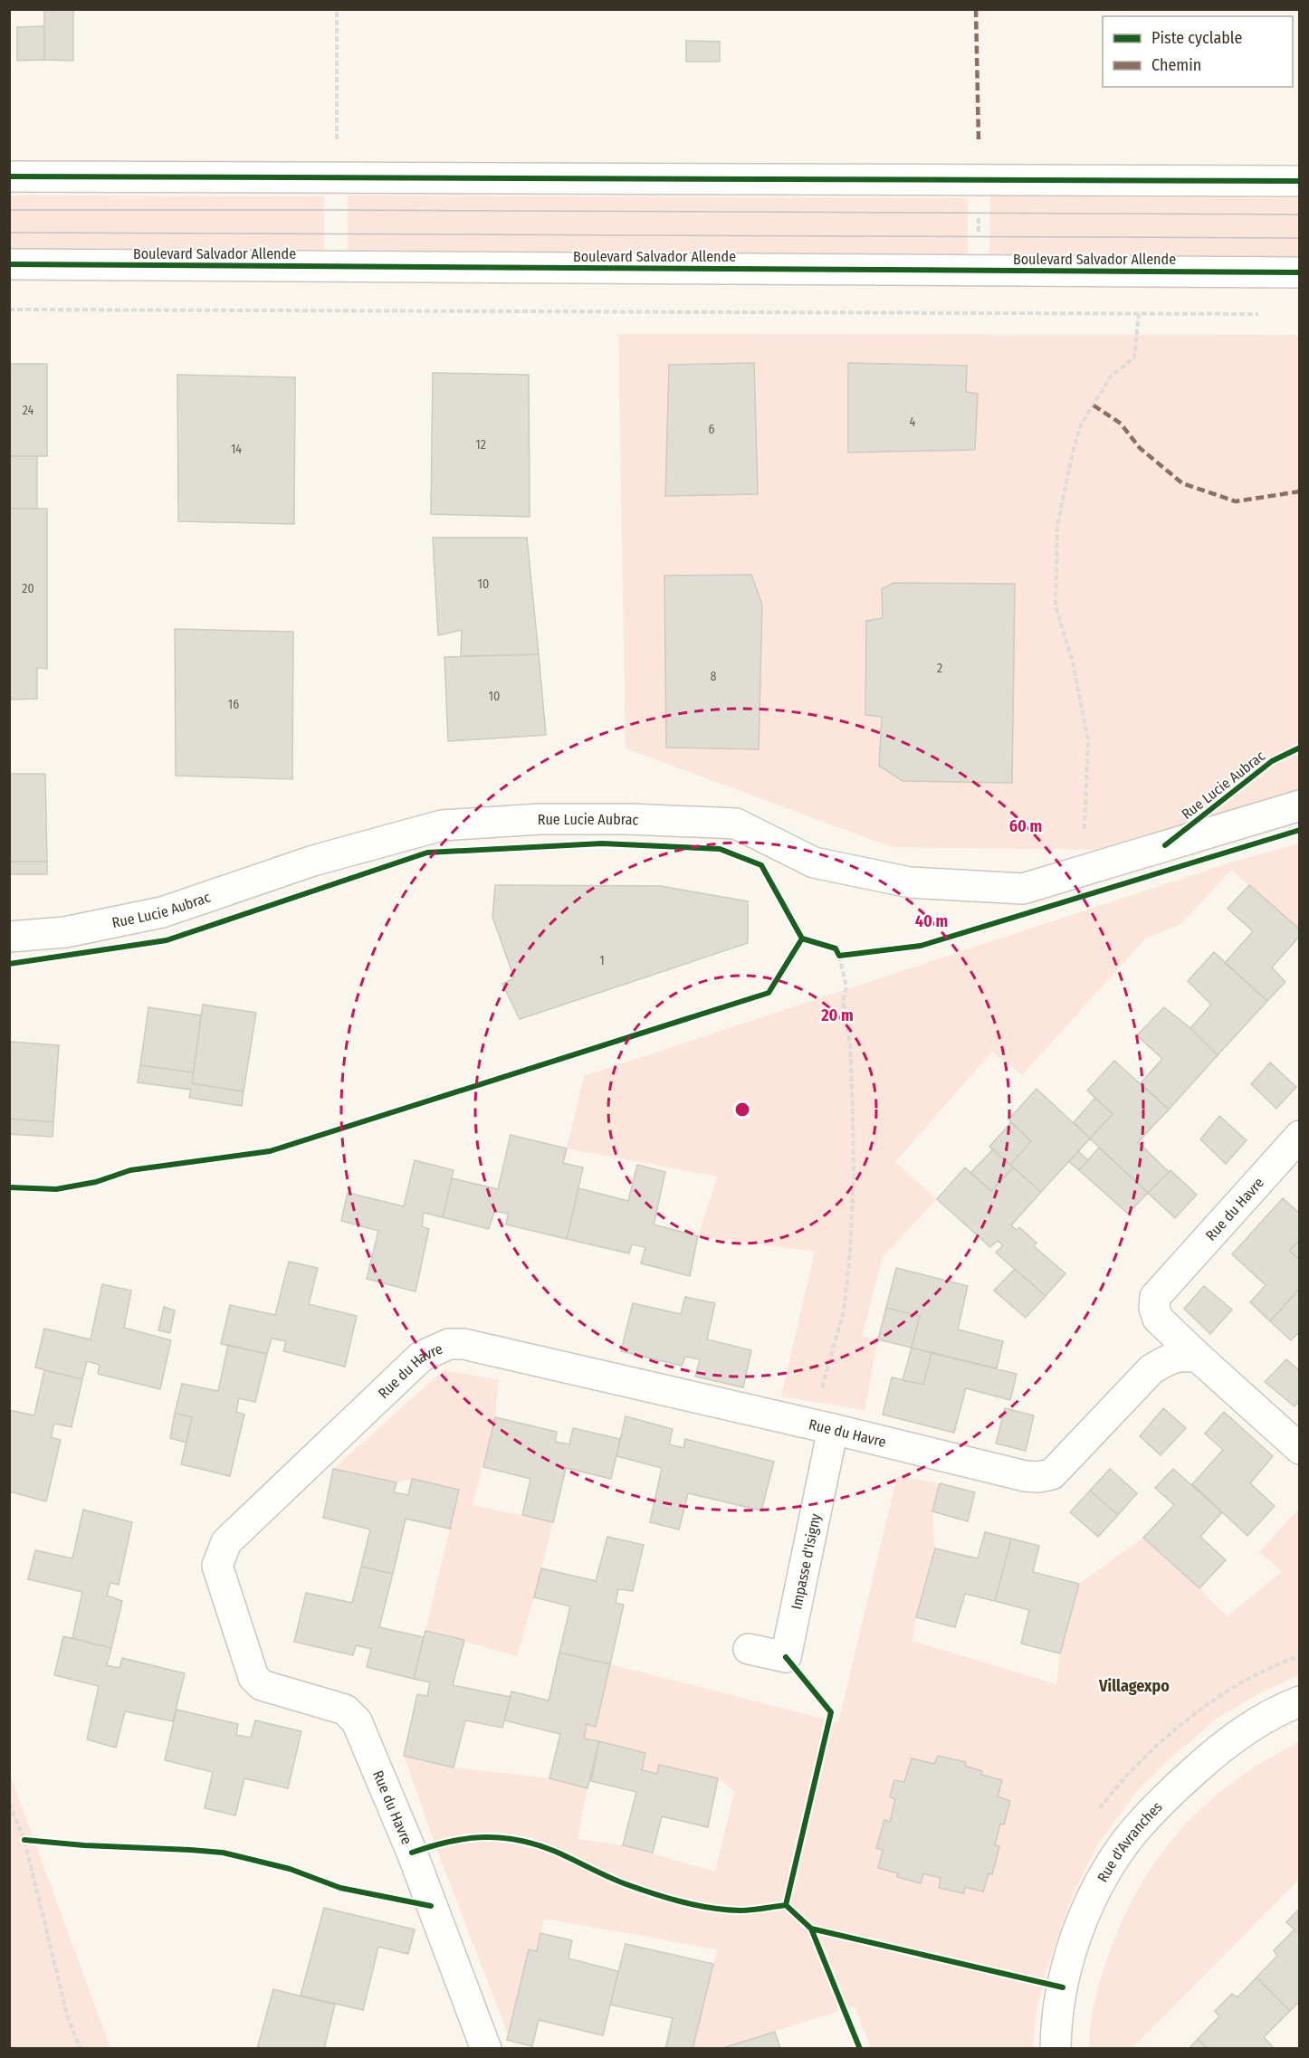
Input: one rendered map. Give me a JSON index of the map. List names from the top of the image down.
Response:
{
  "streets": {
    "street": [
      "Boulevard Salvador Allende",
      "Rue Lucie Aubrac",
      "Rue du Havre",
      "Impasse d'Isigny",
      "Rue d'Avranches"
    ]
  },
  "crossings": [
    ["Rue du Havre", "Impasse d'Isigny"]
  ],
  "districts": ["Villagexpo"],
  "house_numbers": [
    "24",
    "4",
    "6",
    "12",
    "14",
    "10",
    "20",
    "2",
    "8",
    "10",
    "16",
    "1"
  ],
  "legend": ["Piste cyclable", "Chemin"],
  "rings": ["60 m", "40 m", "20 m"]
}
